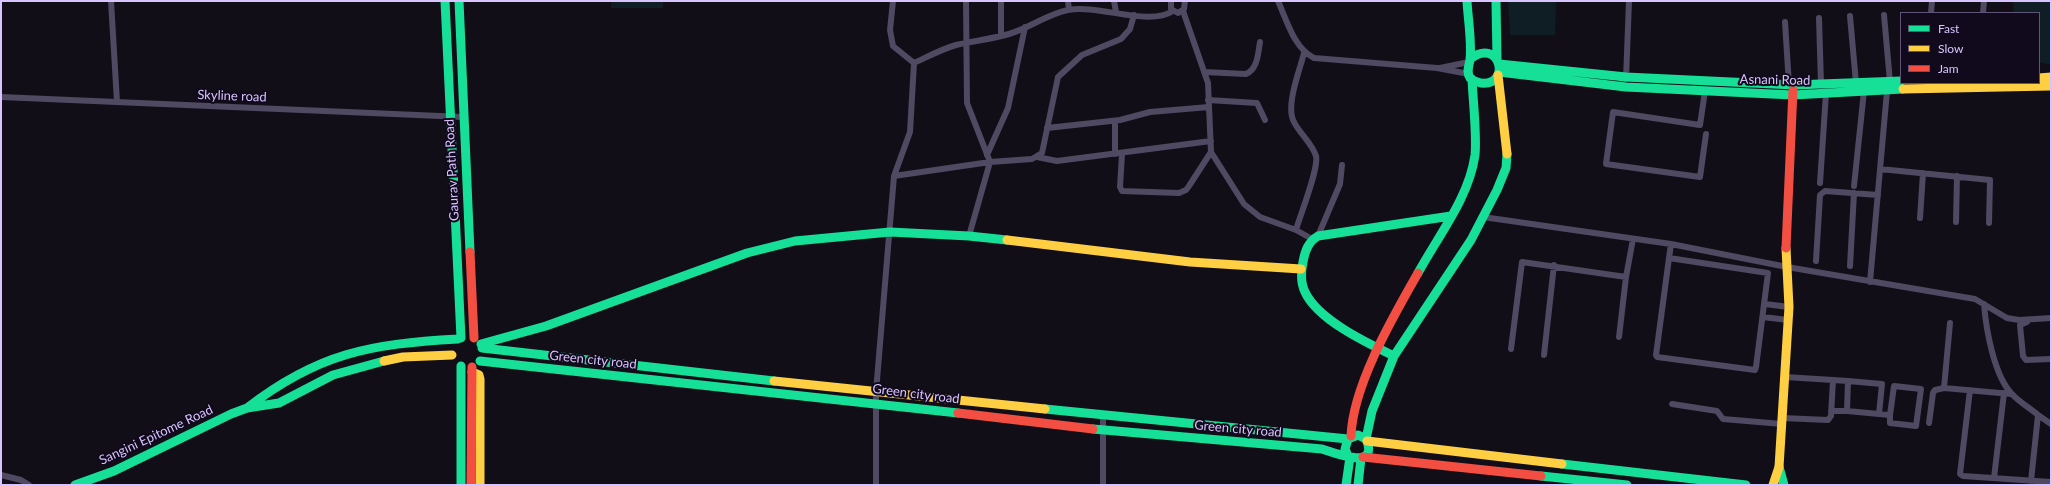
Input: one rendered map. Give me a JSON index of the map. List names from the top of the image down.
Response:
{
  "streets": {
    "street": [
      "Asnani Road",
      "Skyline road",
      "Gaurav Path Road",
      "Green city road",
      "Sangini Epitome Road"
    ]
  },
  "crossings": [
    ["Skyline road", "Gaurav Path Road"],
    ["Gaurav Path Road", "Green city road"]
  ],
  "legend": ["Fast", "Slow", "Jam"]
}
